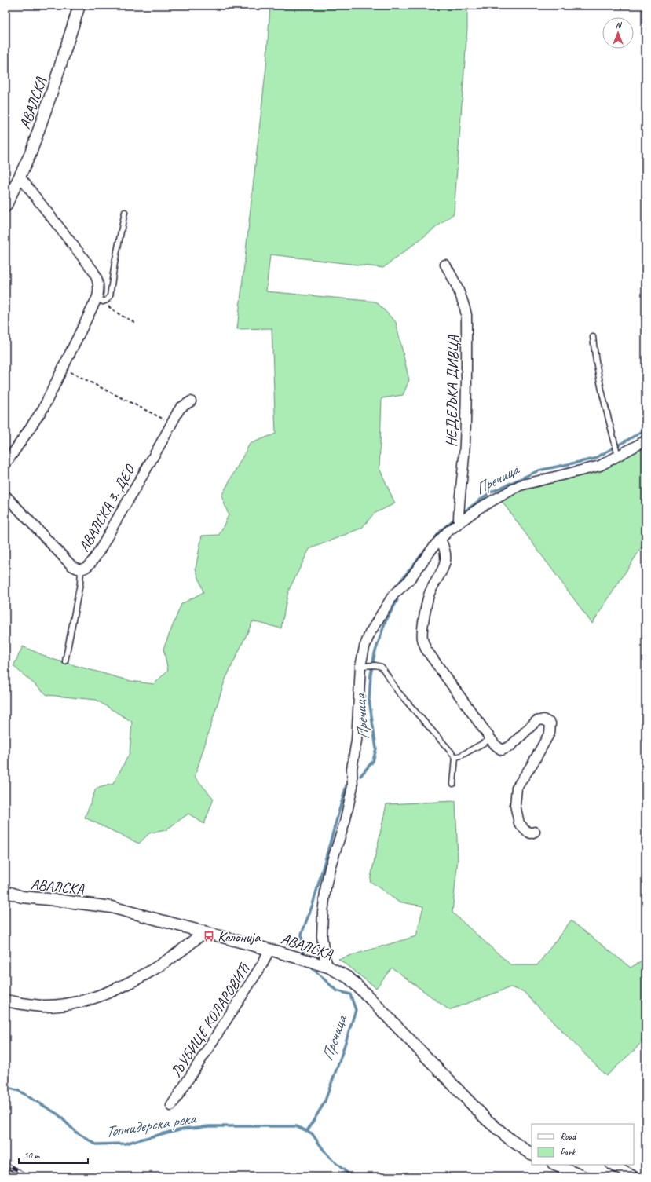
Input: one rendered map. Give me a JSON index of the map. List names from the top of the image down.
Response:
{
  "streets": {
    "street": [
      "АВАЛСКА",
      "НЕДЕЉКА ДИВЦА",
      "АВАЛСКА 3. ДЕО",
      "ЉУБИЦЕ КОЛАРОВИЋ"
    ]
  },
  "crossings": [
    ["АВАЛСКА", "ЉУБИЦЕ КОЛАРОВИЋ"]
  ],
  "water": ["Пречица", "Топчидерска река"],
  "places": {
    "bus stop": ["Колонија"]
  },
  "legend": ["Road", "Park"],
  "scale_bar": "50 m",
  "north": "top"
}
